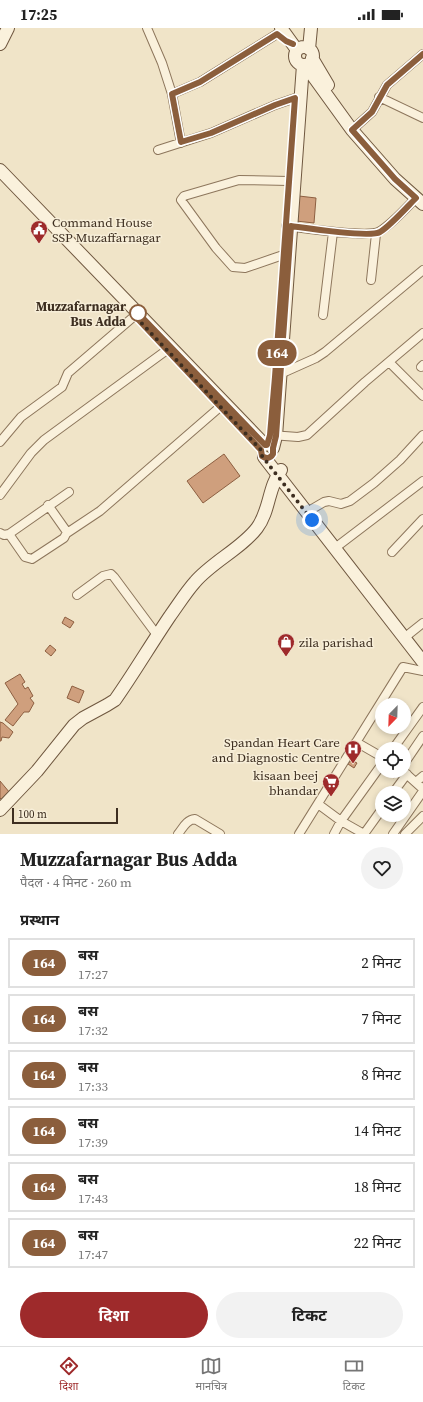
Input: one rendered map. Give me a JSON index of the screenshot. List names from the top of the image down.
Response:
{
  "places": {
    "public building": ["Command House SSP Muzaffarnagar"],
    "other": ["Muzzafarnagar Bus Adda"],
    "shop": ["zila parishad"],
    "hospital": ["Spandan Heart Care and Diagnostic Centre"],
    "supermarket": ["kisaan beej bhandar"]
  },
  "lines": ["bus line 164"],
  "scale_bar": "100 m",
  "north": "bottom left",
  "page": {
    "status": "17:25",
    "on_map": "164",
    "scale": "100 m",
    "heading": [
      ["Muzzafarnagar Bus Adda", "पैदल · 4 मिनट · 260 m"],
      "प्रस्थान"
    ],
    "list": [
      {
        "mark": "164",
        "name": "बस",
        "note": "17:27",
        "value": "2 मिनट"
      },
      {
        "mark": "164",
        "name": "बस",
        "note": "17:32",
        "value": "7 मिनट"
      },
      {
        "mark": "164",
        "name": "बस",
        "note": "17:33",
        "value": "8 मिनट"
      },
      {
        "mark": "164",
        "name": "बस",
        "note": "17:39",
        "value": "14 मिनट"
      },
      {
        "mark": "164",
        "name": "बस",
        "note": "17:43",
        "value": "18 मिनट"
      },
      {
        "mark": "164",
        "name": "बस",
        "note": "17:47",
        "value": "22 मिनट"
      }
    ],
    "buttons": ["दिशा", "टिकट"],
    "tabs": ["दिशा", "मानचित्र", "टिकट"]
  }
}
